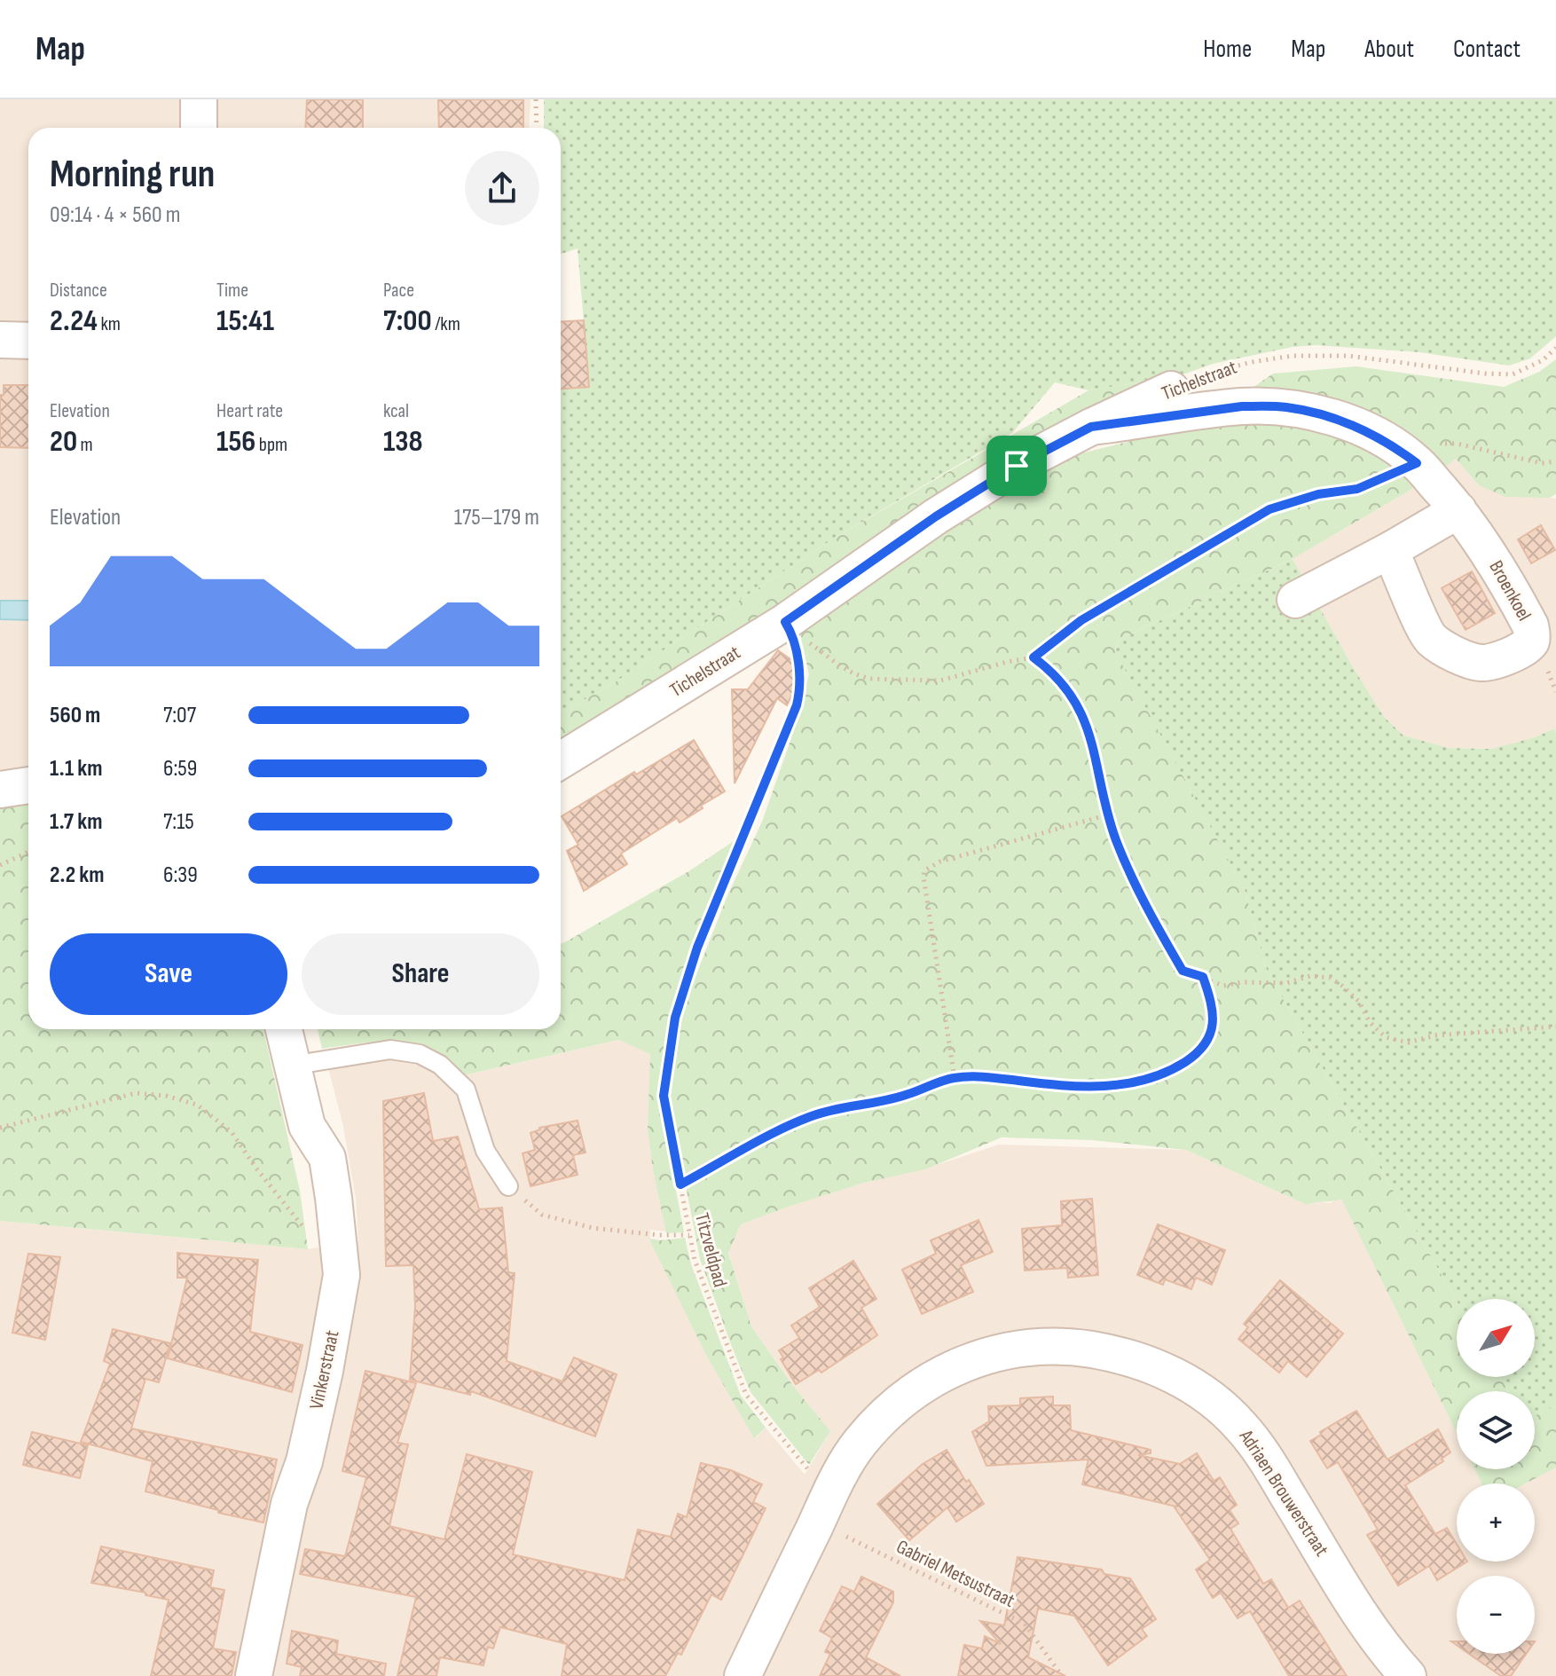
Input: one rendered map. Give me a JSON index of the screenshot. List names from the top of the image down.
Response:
{
  "streets": {
    "street": [
      "Tichelstraat",
      "Broenkoel",
      "Vinkerstraat",
      "Adriaen Brouwerstraat"
    ],
    "path": ["Titzveldpad", "Gabriel Metsustraat"]
  },
  "crossings": [
    ["Tichelstraat", "Broenkoel"],
    ["Tichelstraat", "Titzveldpad"],
    ["Titzveldpad", "Adriaen Brouwerstraat"],
    ["Titzveldpad", "Gabriel Metsustraat"],
    ["Adriaen Brouwerstraat", "Gabriel Metsustraat"]
  ],
  "north": "top right",
  "page": {
    "header": "Map",
    "nav": [
      "Home",
      "Map",
      "About",
      "Contact"
    ],
    "heading": ["Morning run", "09:14 · 4 × 560 m"],
    "stats": [
      ["Distance", "2.24 km"],
      ["Time", "15:41"],
      ["Pace", "7:00 /km"],
      ["Elevation", "20 m"],
      ["Heart rate", "156 bpm"],
      ["kcal", "138"]
    ],
    "chart": ["Elevation", "175–179 m"],
    "list": [
      {
        "name": "560 m",
        "note": "7:07"
      },
      {
        "name": "1.1 km",
        "note": "6:59"
      },
      {
        "name": "1.7 km",
        "note": "7:15"
      },
      {
        "name": "2.2 km",
        "note": "6:39"
      }
    ],
    "buttons": ["Save", "Share"],
    "map_buttons": ["+", "−"]
  }
}
